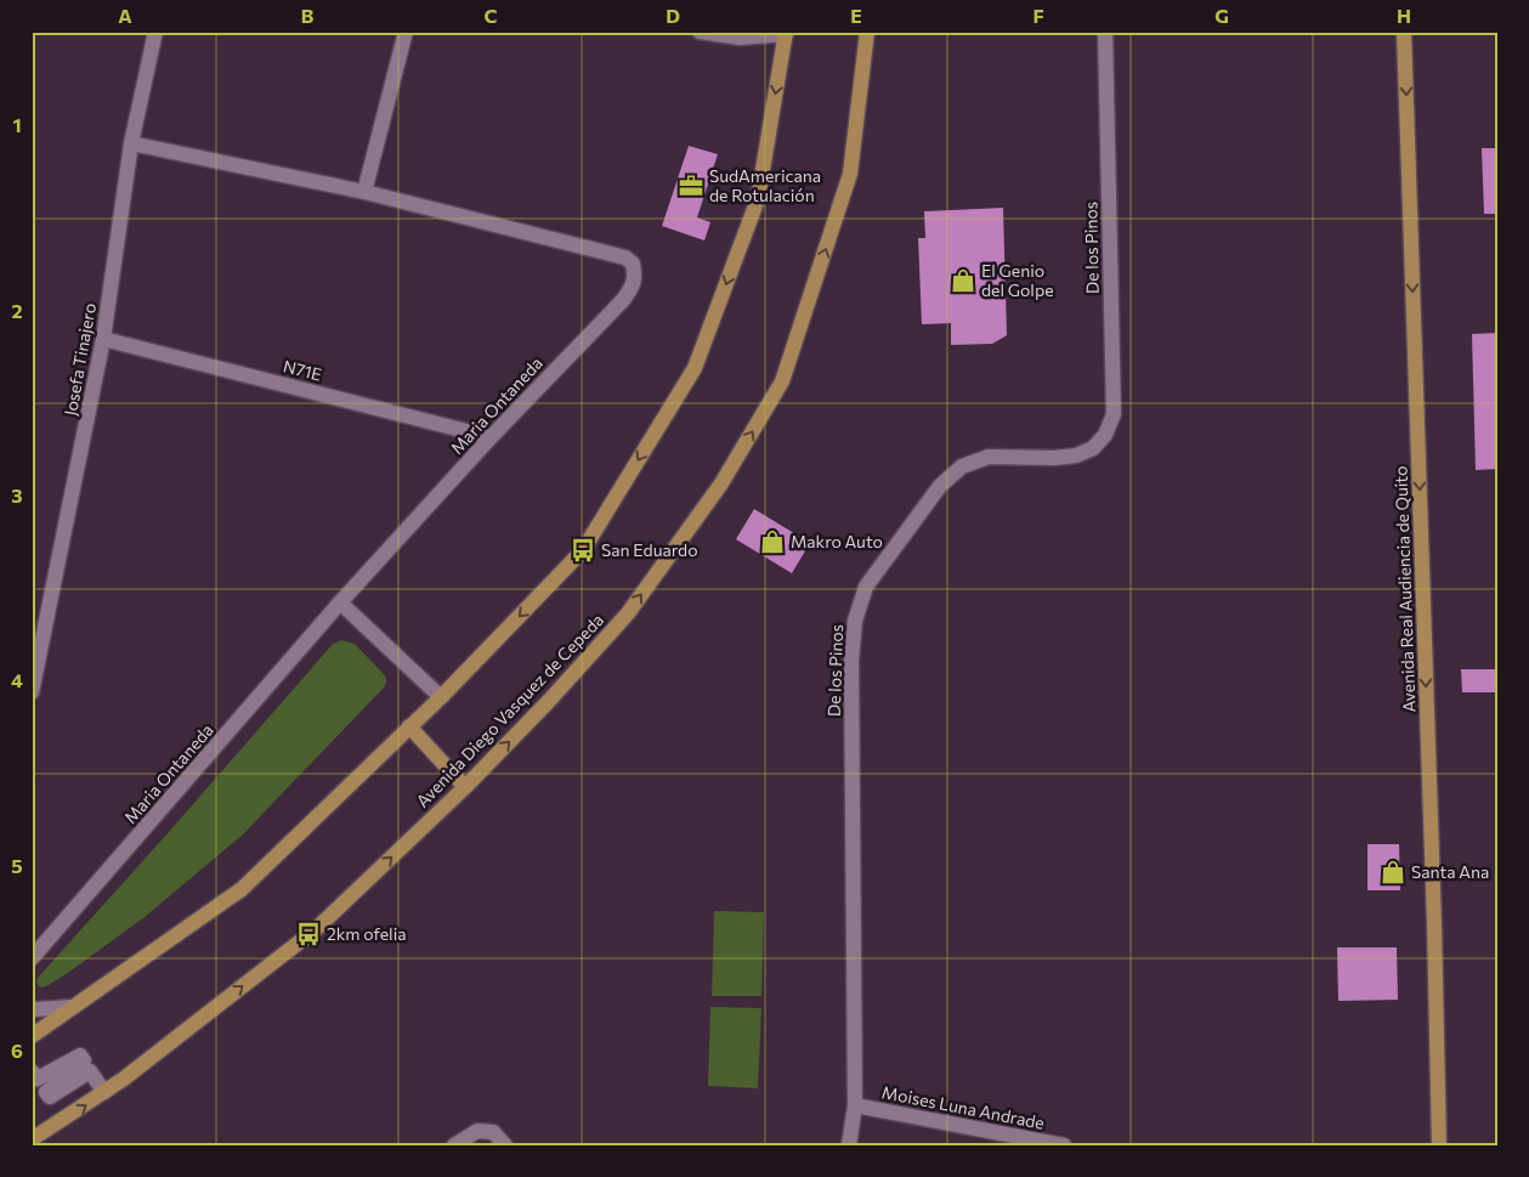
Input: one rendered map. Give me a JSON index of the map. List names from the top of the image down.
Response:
{
  "streets": {
    "main road": ["Avenida Real Audiencia de Quito", "Avenida Diego Vasquez de Cepeda"],
    "street": [
      "De los Pinos",
      "Josefa Tinajero",
      "N71E",
      "Maria Ontaneda",
      "Moises Luna Andrade"
    ]
  },
  "crossings": [
    ["De los Pinos", "Moises Luna Andrade"],
    ["Josefa Tinajero", "N71E"],
    ["Josefa Tinajero", "Maria Ontaneda"],
    ["N71E", "Maria Ontaneda"]
  ],
  "one_way": ["Avenida Real Audiencia de Quito"],
  "places": {
    "office": ["SudAmericana de Rotulación"],
    "shop": ["El Genio del Golpe", "Makro Auto", "Santa Ana"],
    "bus stop": ["San Eduardo", "2km ofelia"]
  },
  "grid": {
    "columns": [
      "A",
      "B",
      "C",
      "D",
      "E",
      "F",
      "G",
      "H"
    ],
    "rows": [
      "1",
      "2",
      "3",
      "4",
      "5",
      "6"
    ]
  }
}
